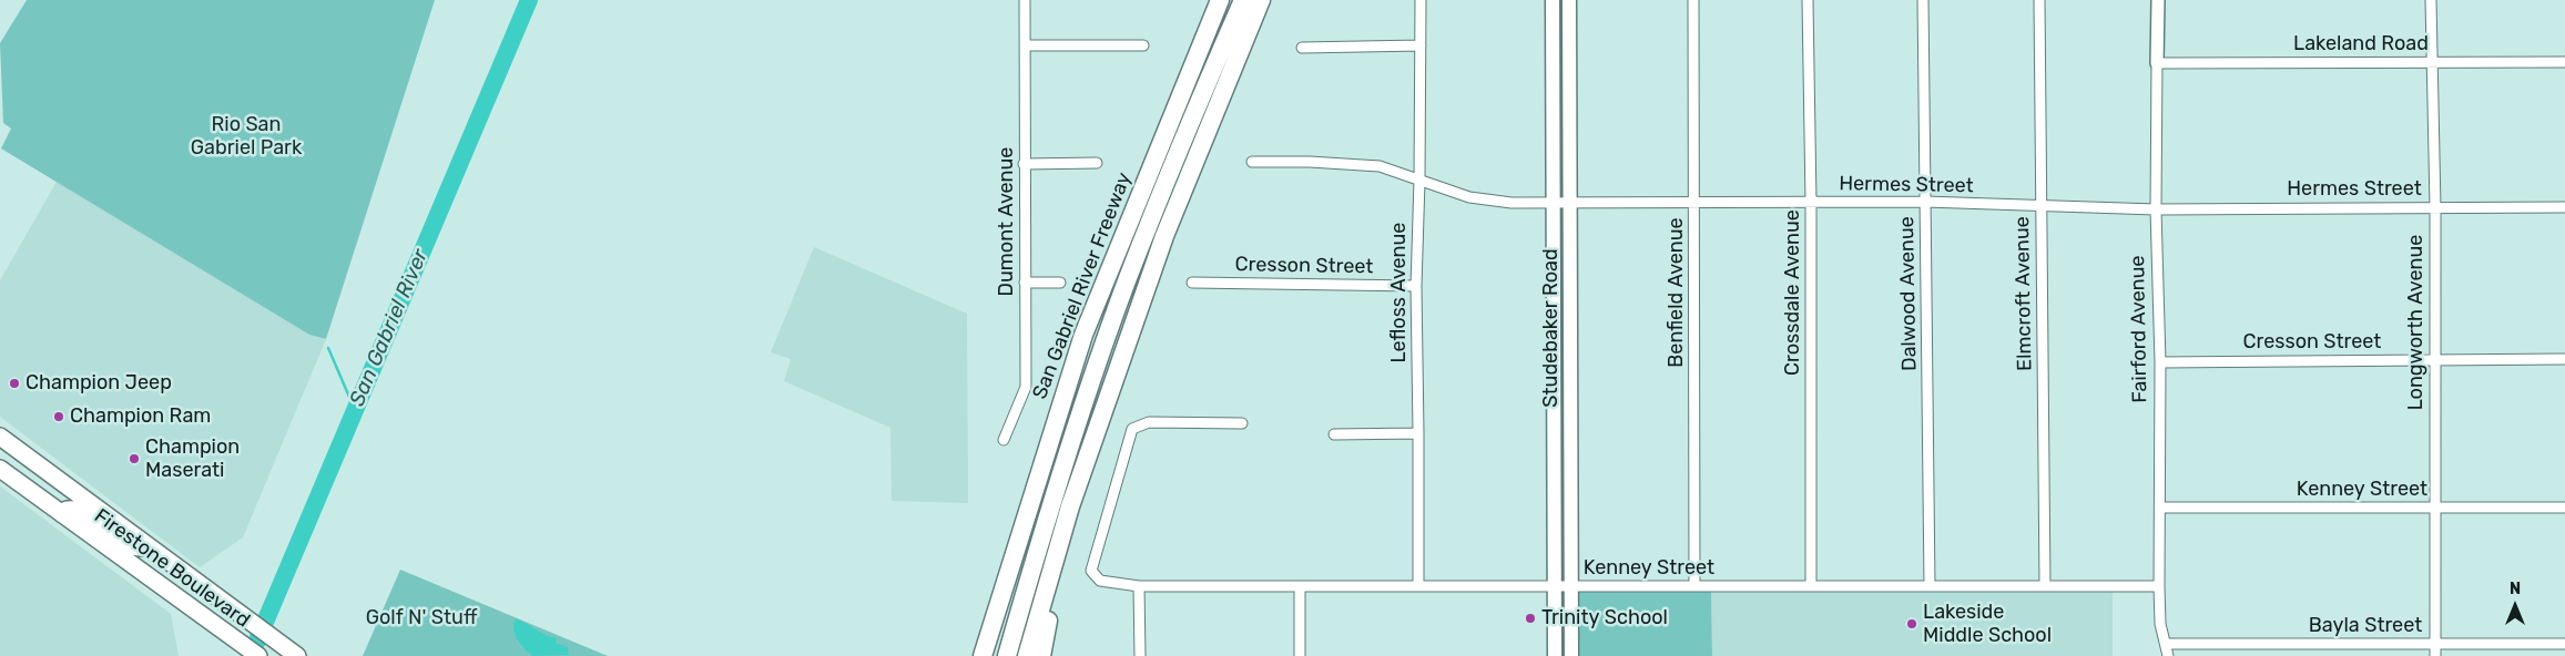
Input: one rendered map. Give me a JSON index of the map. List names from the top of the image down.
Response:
{
  "streets": {
    "highway": ["San Gabriel River Freeway"],
    "main road": ["Studebaker Road", "Firestone Boulevard"],
    "street": [
      "Lakeland Road",
      "Hermes Street",
      "Dumont Avenue",
      "Cresson Street",
      "Lefloss Avenue",
      "Benfield Avenue",
      "Crossdale Avenue",
      "Dalwood Avenue",
      "Elmcroft Avenue",
      "Longworth Avenue",
      "Fairford Avenue",
      "Kenney Street",
      "Bayla Street"
    ]
  },
  "crossings": [
    ["Lakeland Road", "Longworth Avenue"],
    ["Lakeland Road", "Fairford Avenue"],
    ["Hermes Street", "Lefloss Avenue"],
    ["Hermes Street", "Benfield Avenue"],
    ["Hermes Street", "Crossdale Avenue"],
    ["Hermes Street", "Dalwood Avenue"],
    ["Hermes Street", "Elmcroft Avenue"],
    ["Hermes Street", "Longworth Avenue"],
    ["Hermes Street", "Studebaker Road"],
    ["Hermes Street", "Fairford Avenue"],
    ["Cresson Street", "Lefloss Avenue"],
    ["Cresson Street", "Longworth Avenue"],
    ["Cresson Street", "Fairford Avenue"],
    ["Lefloss Avenue", "Kenney Street"],
    ["Benfield Avenue", "Kenney Street"],
    ["Crossdale Avenue", "Kenney Street"],
    ["Dalwood Avenue", "Kenney Street"],
    ["Elmcroft Avenue", "Kenney Street"],
    ["Longworth Avenue", "Kenney Street"],
    ["Longworth Avenue", "Bayla Street"],
    ["Studebaker Road", "Kenney Street"],
    ["Fairford Avenue", "Kenney Street"],
    ["Fairford Avenue", "Bayla Street"]
  ],
  "water": ["San Gabriel River"],
  "parks": ["Rio San Gabriel Park", "Golf N' Stuff"],
  "places": [
    "Champion Jeep",
    "Champion Ram",
    "Champion Maserati",
    "Trinity School",
    "Lakeside Middle School"
  ],
  "north": "top"
}
